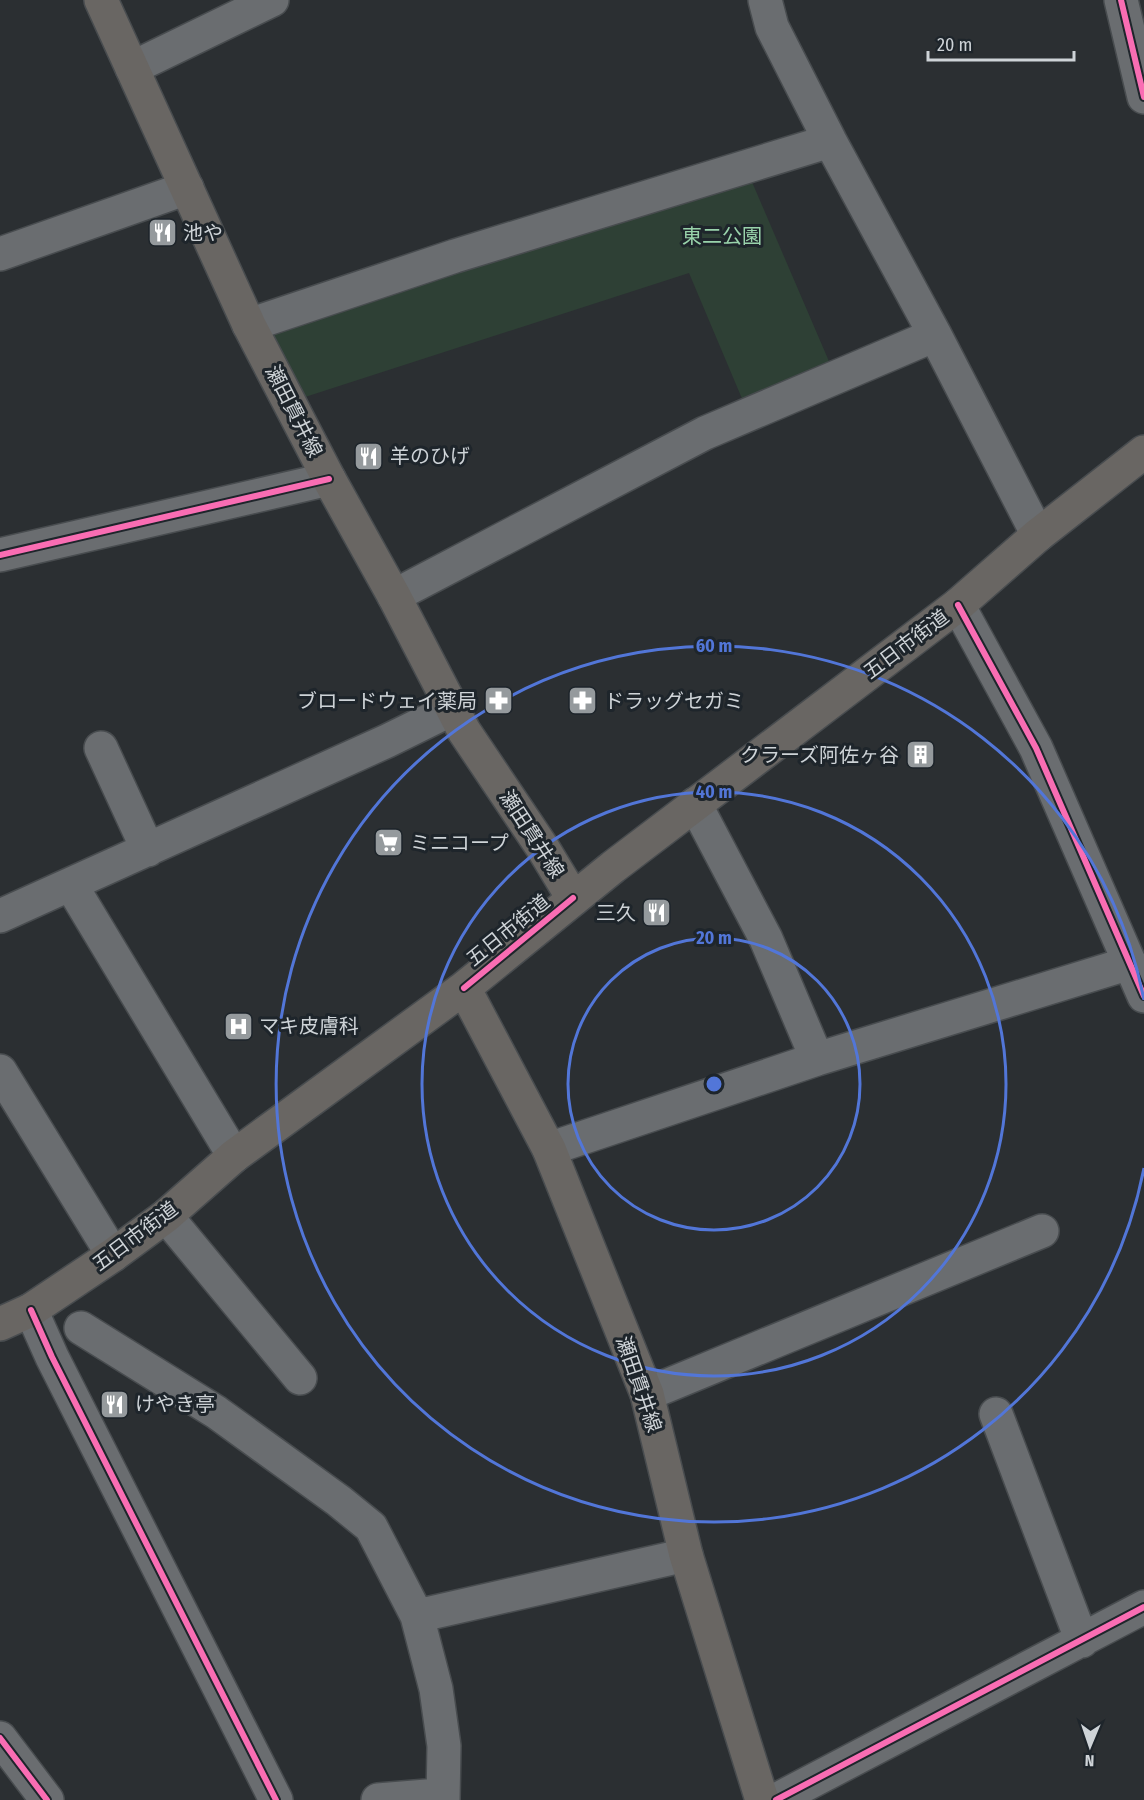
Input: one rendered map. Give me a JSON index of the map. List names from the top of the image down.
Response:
{
  "streets": {
    "main road": ["瀬田貫井線", "五日市街道"]
  },
  "crossings": [
    ["瀬田貫井線", "五日市街道"]
  ],
  "parks": ["東二公園"],
  "places": {
    "restaurant": [
      "池や",
      "羊のひげ",
      "三久",
      "けやき亭"
    ],
    "pharmacy": ["ブロードウェイ薬局", "ドラッグセガミ"],
    "building": ["クラーズ阿佐ヶ谷"],
    "supermarket": ["ミニコープ"],
    "hospital": ["マキ皮膚科"]
  },
  "scale_bar": "20 m",
  "north": "bottom",
  "rings": ["60 m", "40 m", "20 m"]
}
